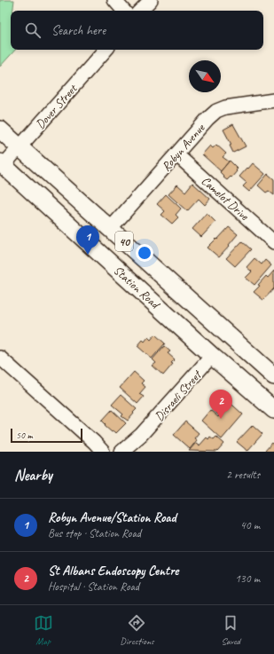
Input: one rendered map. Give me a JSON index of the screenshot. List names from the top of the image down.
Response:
{
  "streets": {
    "main road": ["40", "Station Road"],
    "street": [
      "Dover Street",
      "Robyn Avenue",
      "Camelot Drive",
      "Disraeli Street"
    ]
  },
  "crossings": [
    ["Dover Street", "Station Road"],
    ["Robyn Avenue", "Camelot Drive"],
    ["Robyn Avenue", "Station Road"],
    ["Station Road", "Disraeli Street"]
  ],
  "scale_bar": "50 m",
  "north": "bottom right",
  "page": {
    "search": "Search here",
    "pins": ["1", "2"],
    "scale": "50 m",
    "heading": ["Nearby", "2 results"],
    "list": [
      {
        "mark": "1",
        "name": "Robyn Avenue/Station Road",
        "note": "Bus stop · Station Road",
        "value": "40 m"
      },
      {
        "mark": "2",
        "name": "St Albans Endoscopy Centre",
        "note": "Hospital · Station Road",
        "value": "130 m"
      }
    ],
    "nav": ["Map", "Directions", "Saved"]
  }
}
